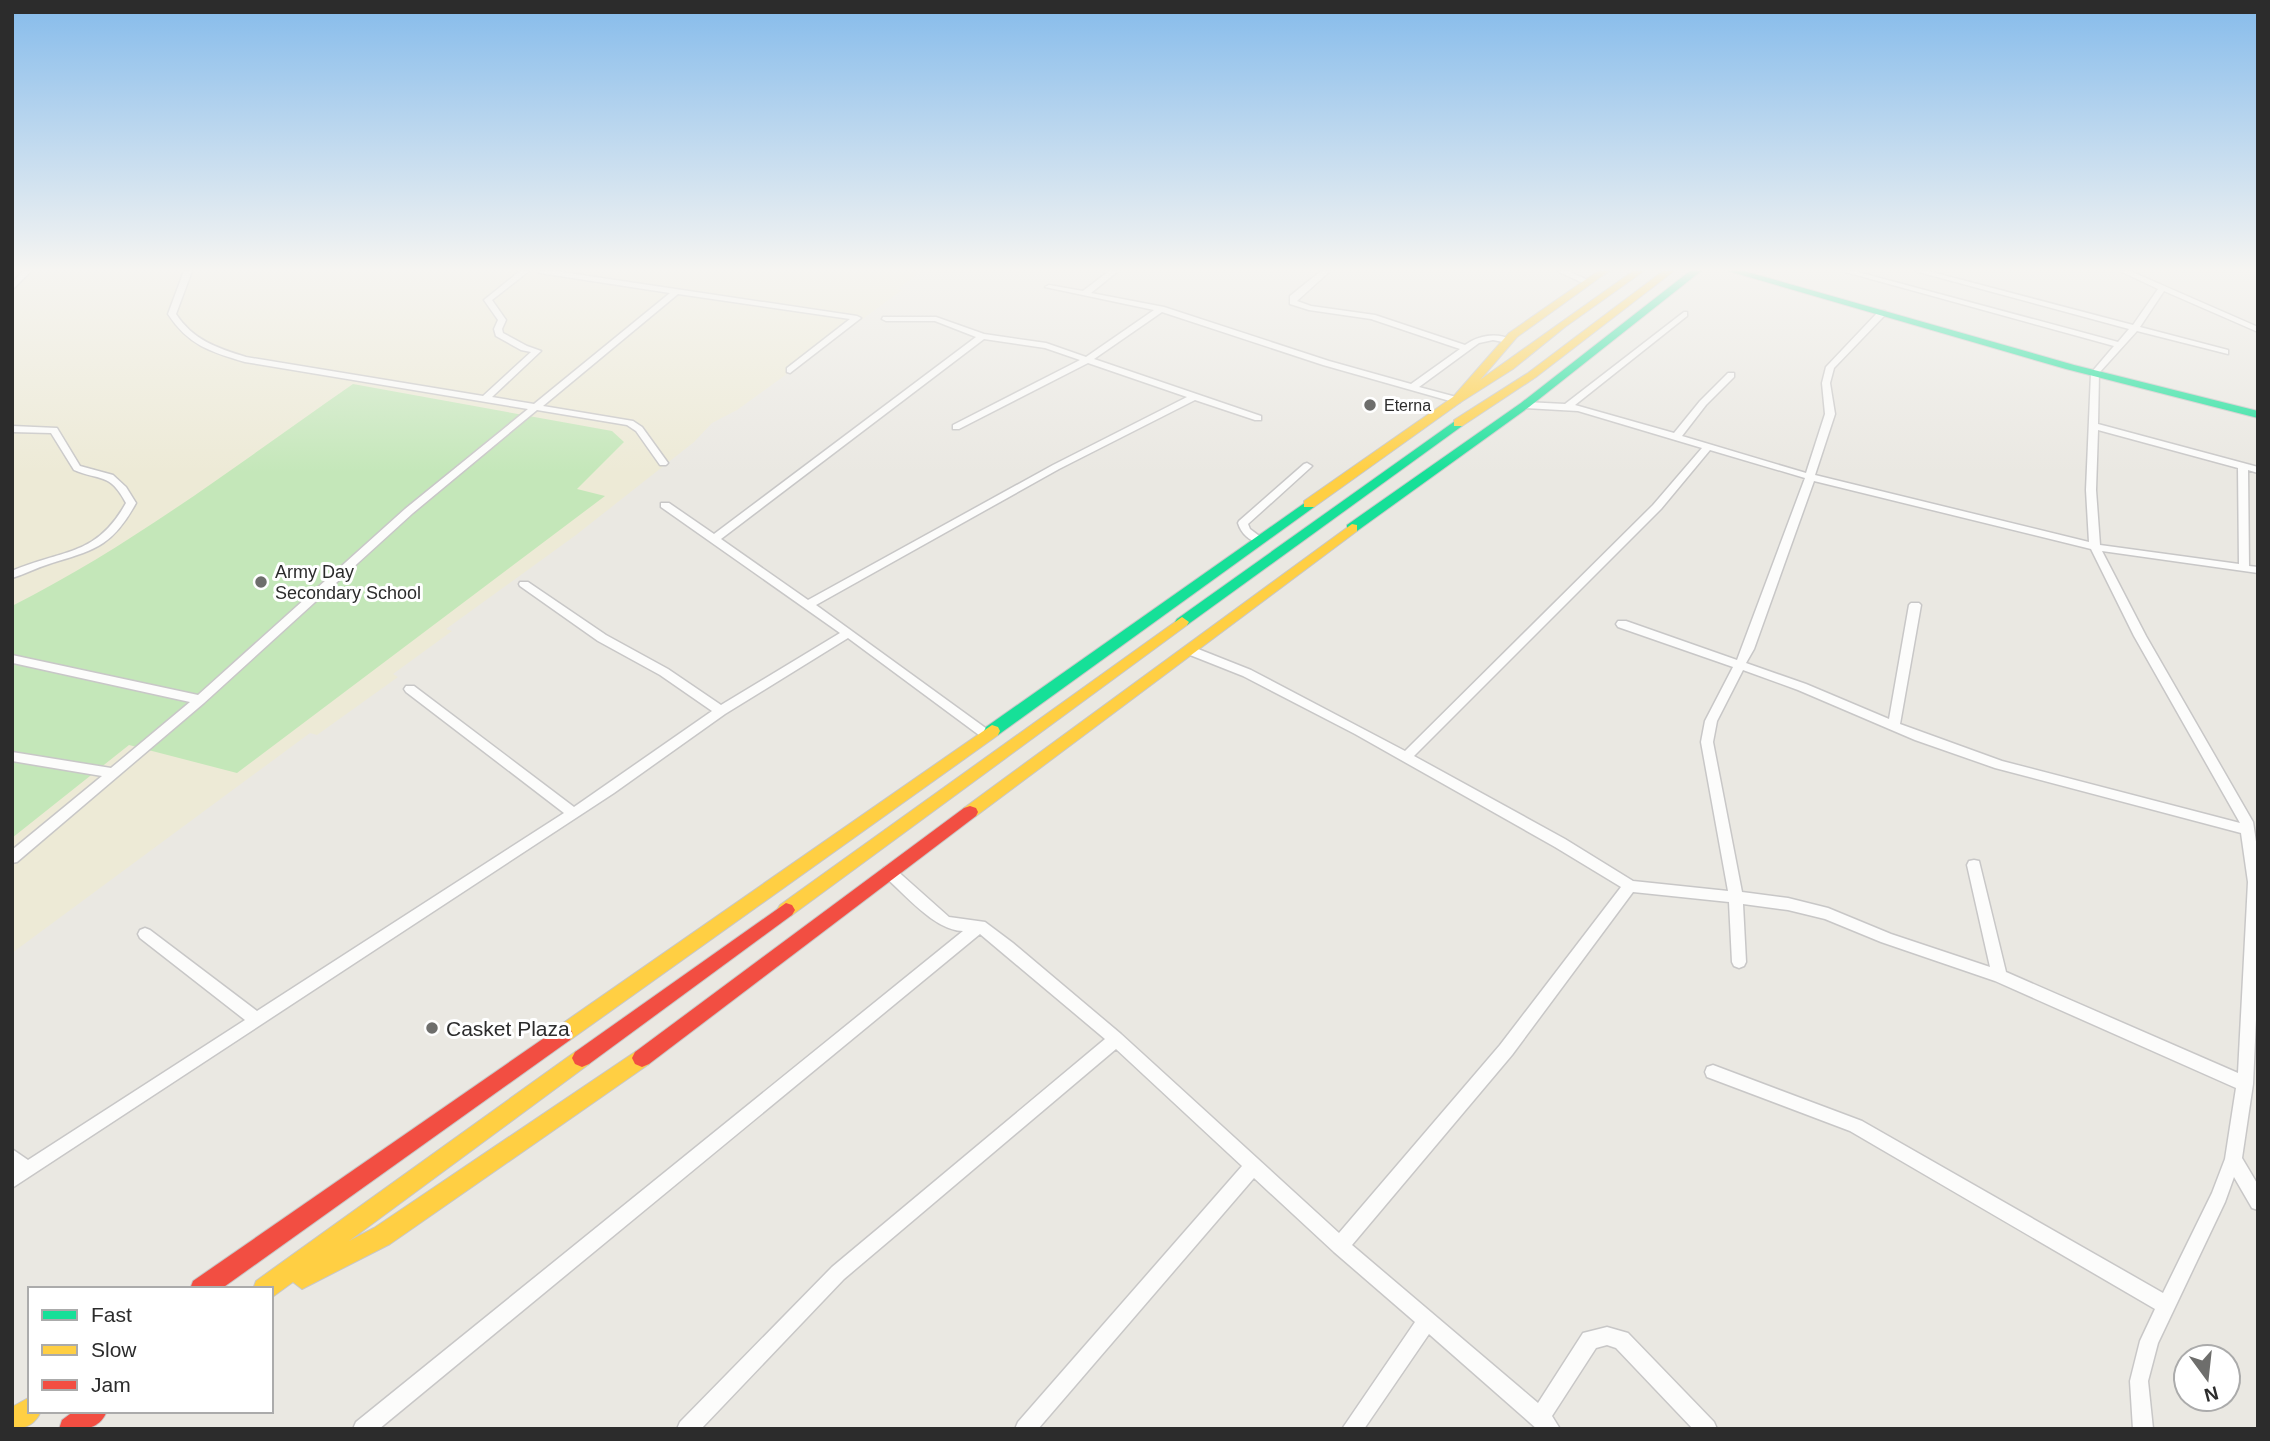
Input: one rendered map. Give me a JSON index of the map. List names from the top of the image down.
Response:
{
  "places": ["Eterna", "Army Day Secondary School", "Casket Plaza"],
  "legend": ["Fast", "Slow", "Jam"],
  "north": "bottom"
}
